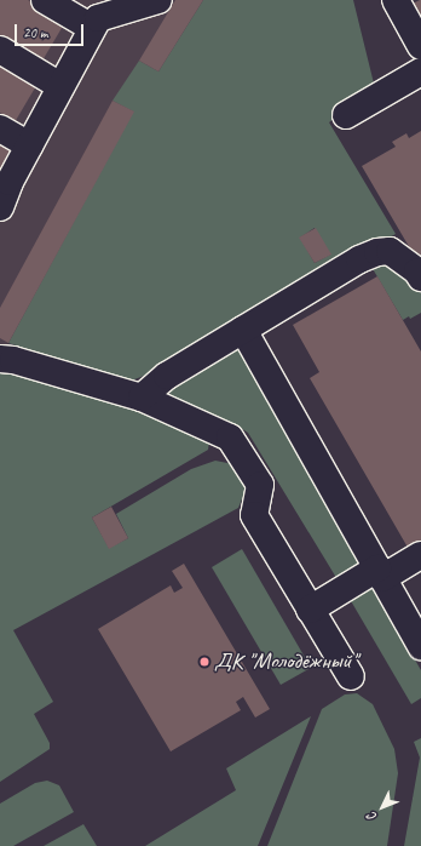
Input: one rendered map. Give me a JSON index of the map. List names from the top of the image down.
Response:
{
  "places": ["ДК \"Молодёжный\""],
  "scale_bar": "20 m",
  "north": "bottom left"
}
